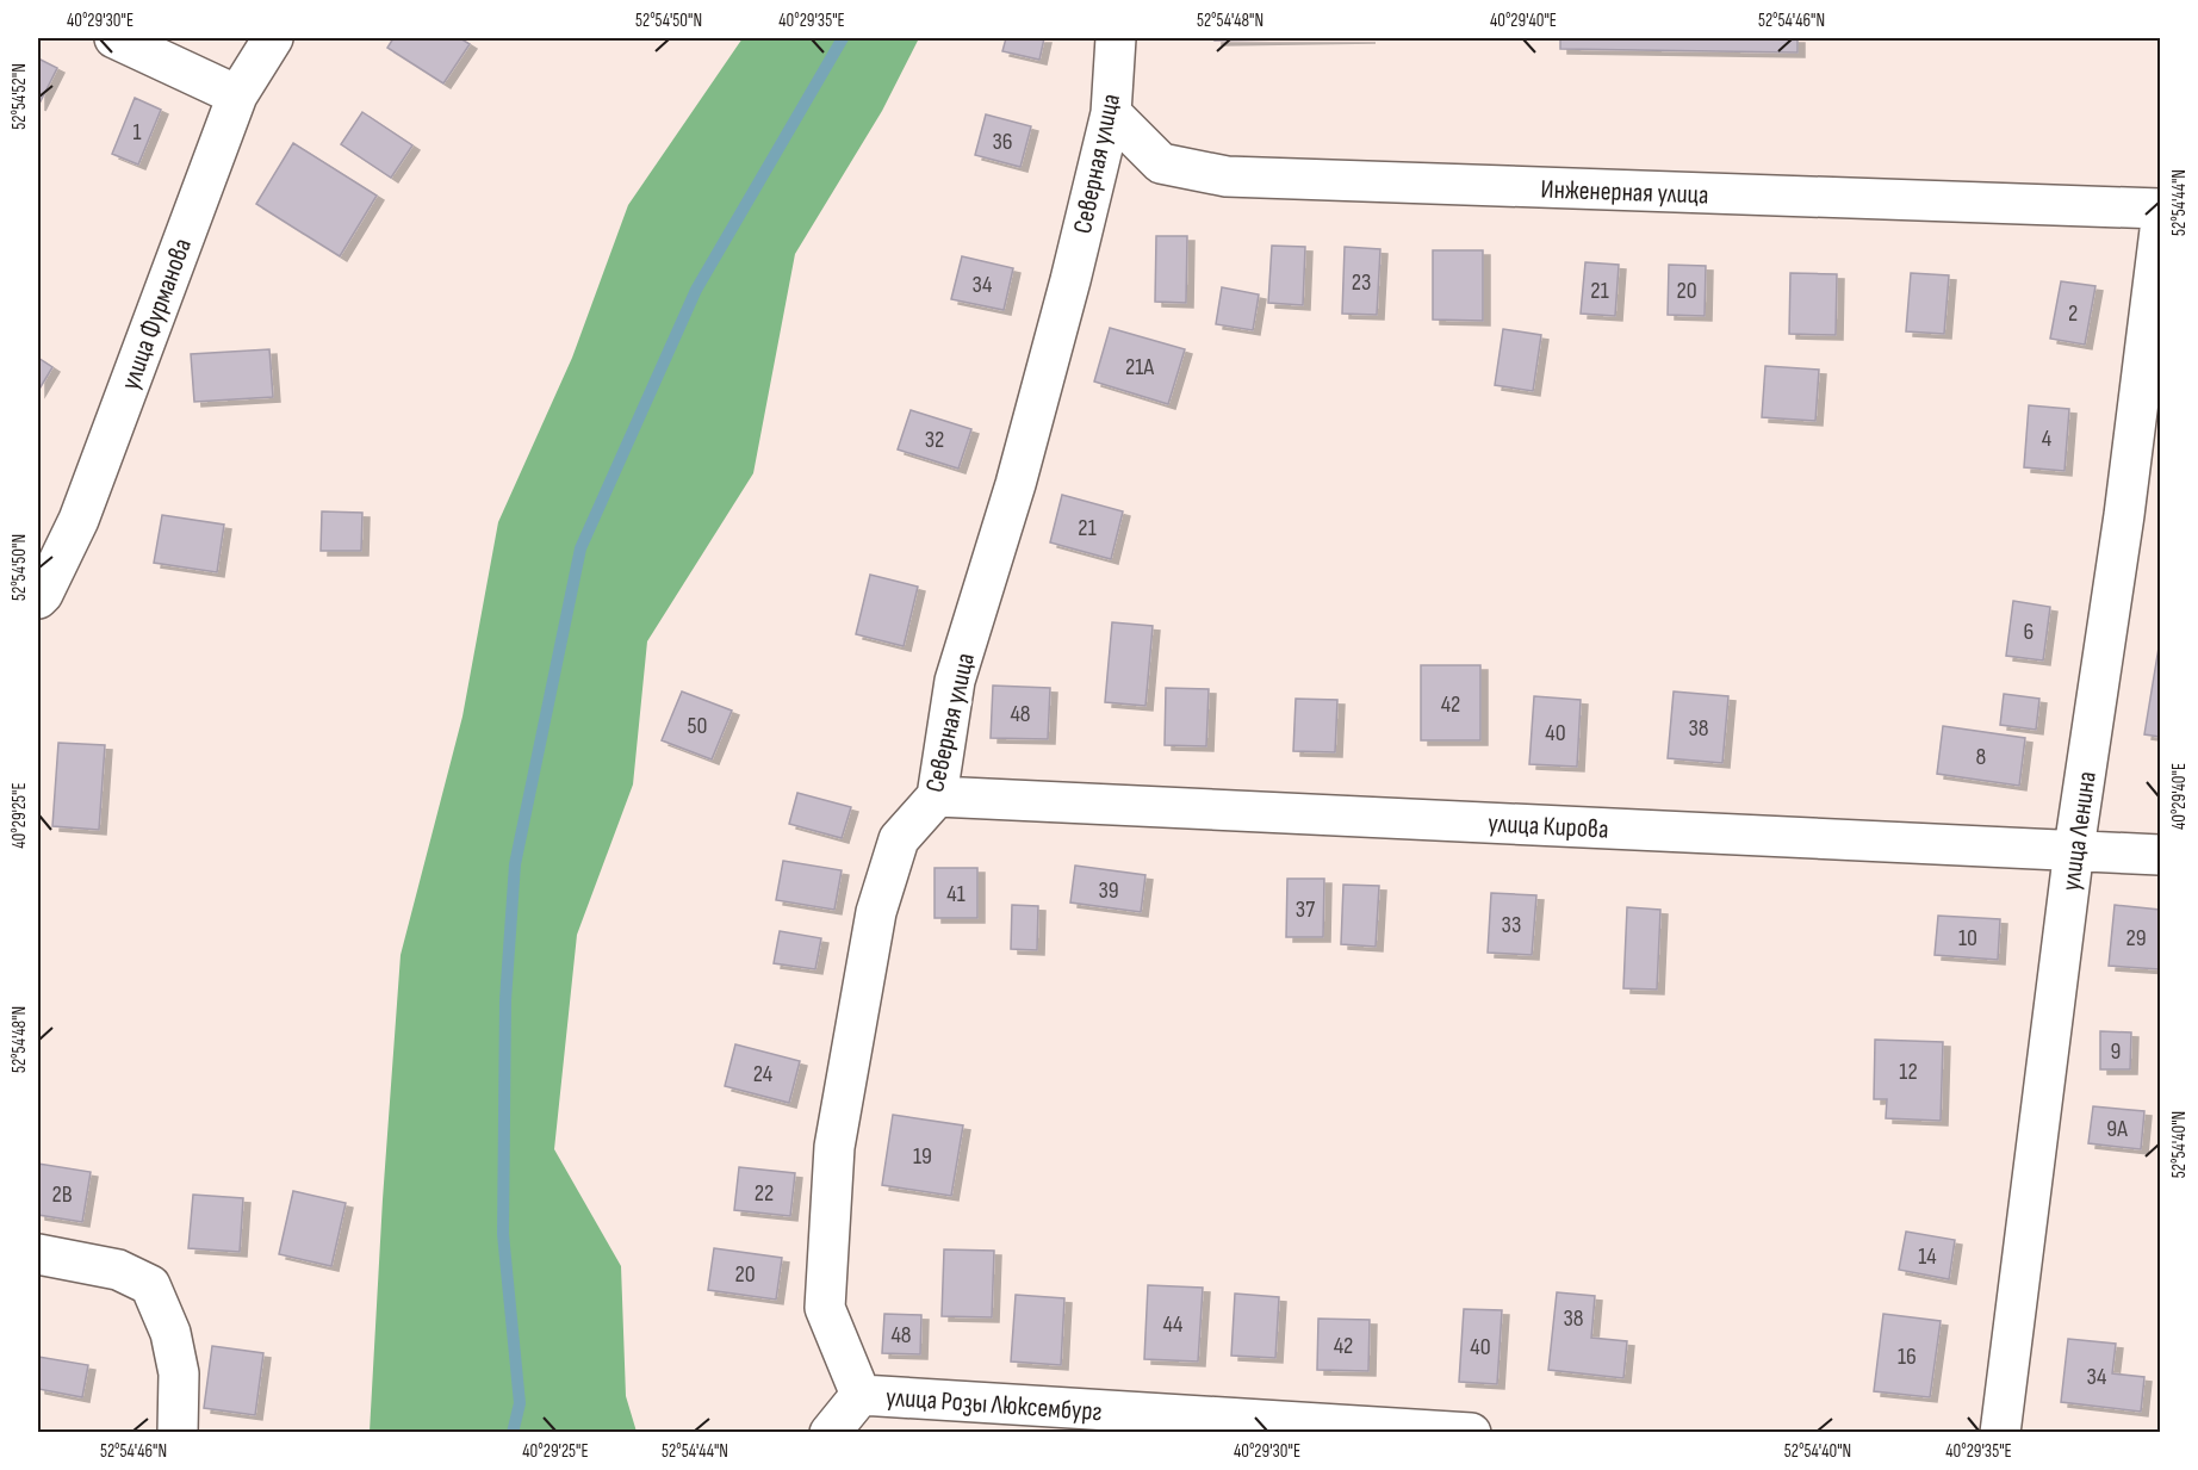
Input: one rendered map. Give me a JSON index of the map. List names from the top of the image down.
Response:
{
  "streets": {
    "street": [
      "Северная улица",
      "Инженерная улица",
      "улица Фурманова",
      "улица Кирова",
      "улица Ленина",
      "улица Розы Люксембург"
    ]
  },
  "crossings": [
    ["Северная улица", "Инженерная улица"],
    ["Северная улица", "улица Кирова"],
    ["Северная улица", "улица Розы Люксембург"],
    ["улица Кирова", "улица Ленина"]
  ],
  "house_numbers": [
    "1",
    "36",
    "23",
    "34",
    "21",
    "20",
    "2",
    "21А",
    "4",
    "32",
    "21",
    "6",
    "42",
    "48",
    "50",
    "38",
    "40",
    "8",
    "39",
    "41",
    "37",
    "33",
    "10",
    "29",
    "9",
    "12",
    "24",
    "9А",
    "19",
    "22",
    "2В",
    "14",
    "20",
    "38",
    "44",
    "48",
    "42",
    "40",
    "16",
    "34"
  ],
  "coordinates": [
    "40°29'30\"E",
    "52°54'50\"N",
    "40°29'35\"E",
    "52°54'48\"N",
    "40°29'40\"E",
    "52°54'46\"N",
    "52°54'52\"N",
    "52°54'44\"N",
    "40°29'25\"E",
    "52°54'40\"N"
  ]
}
